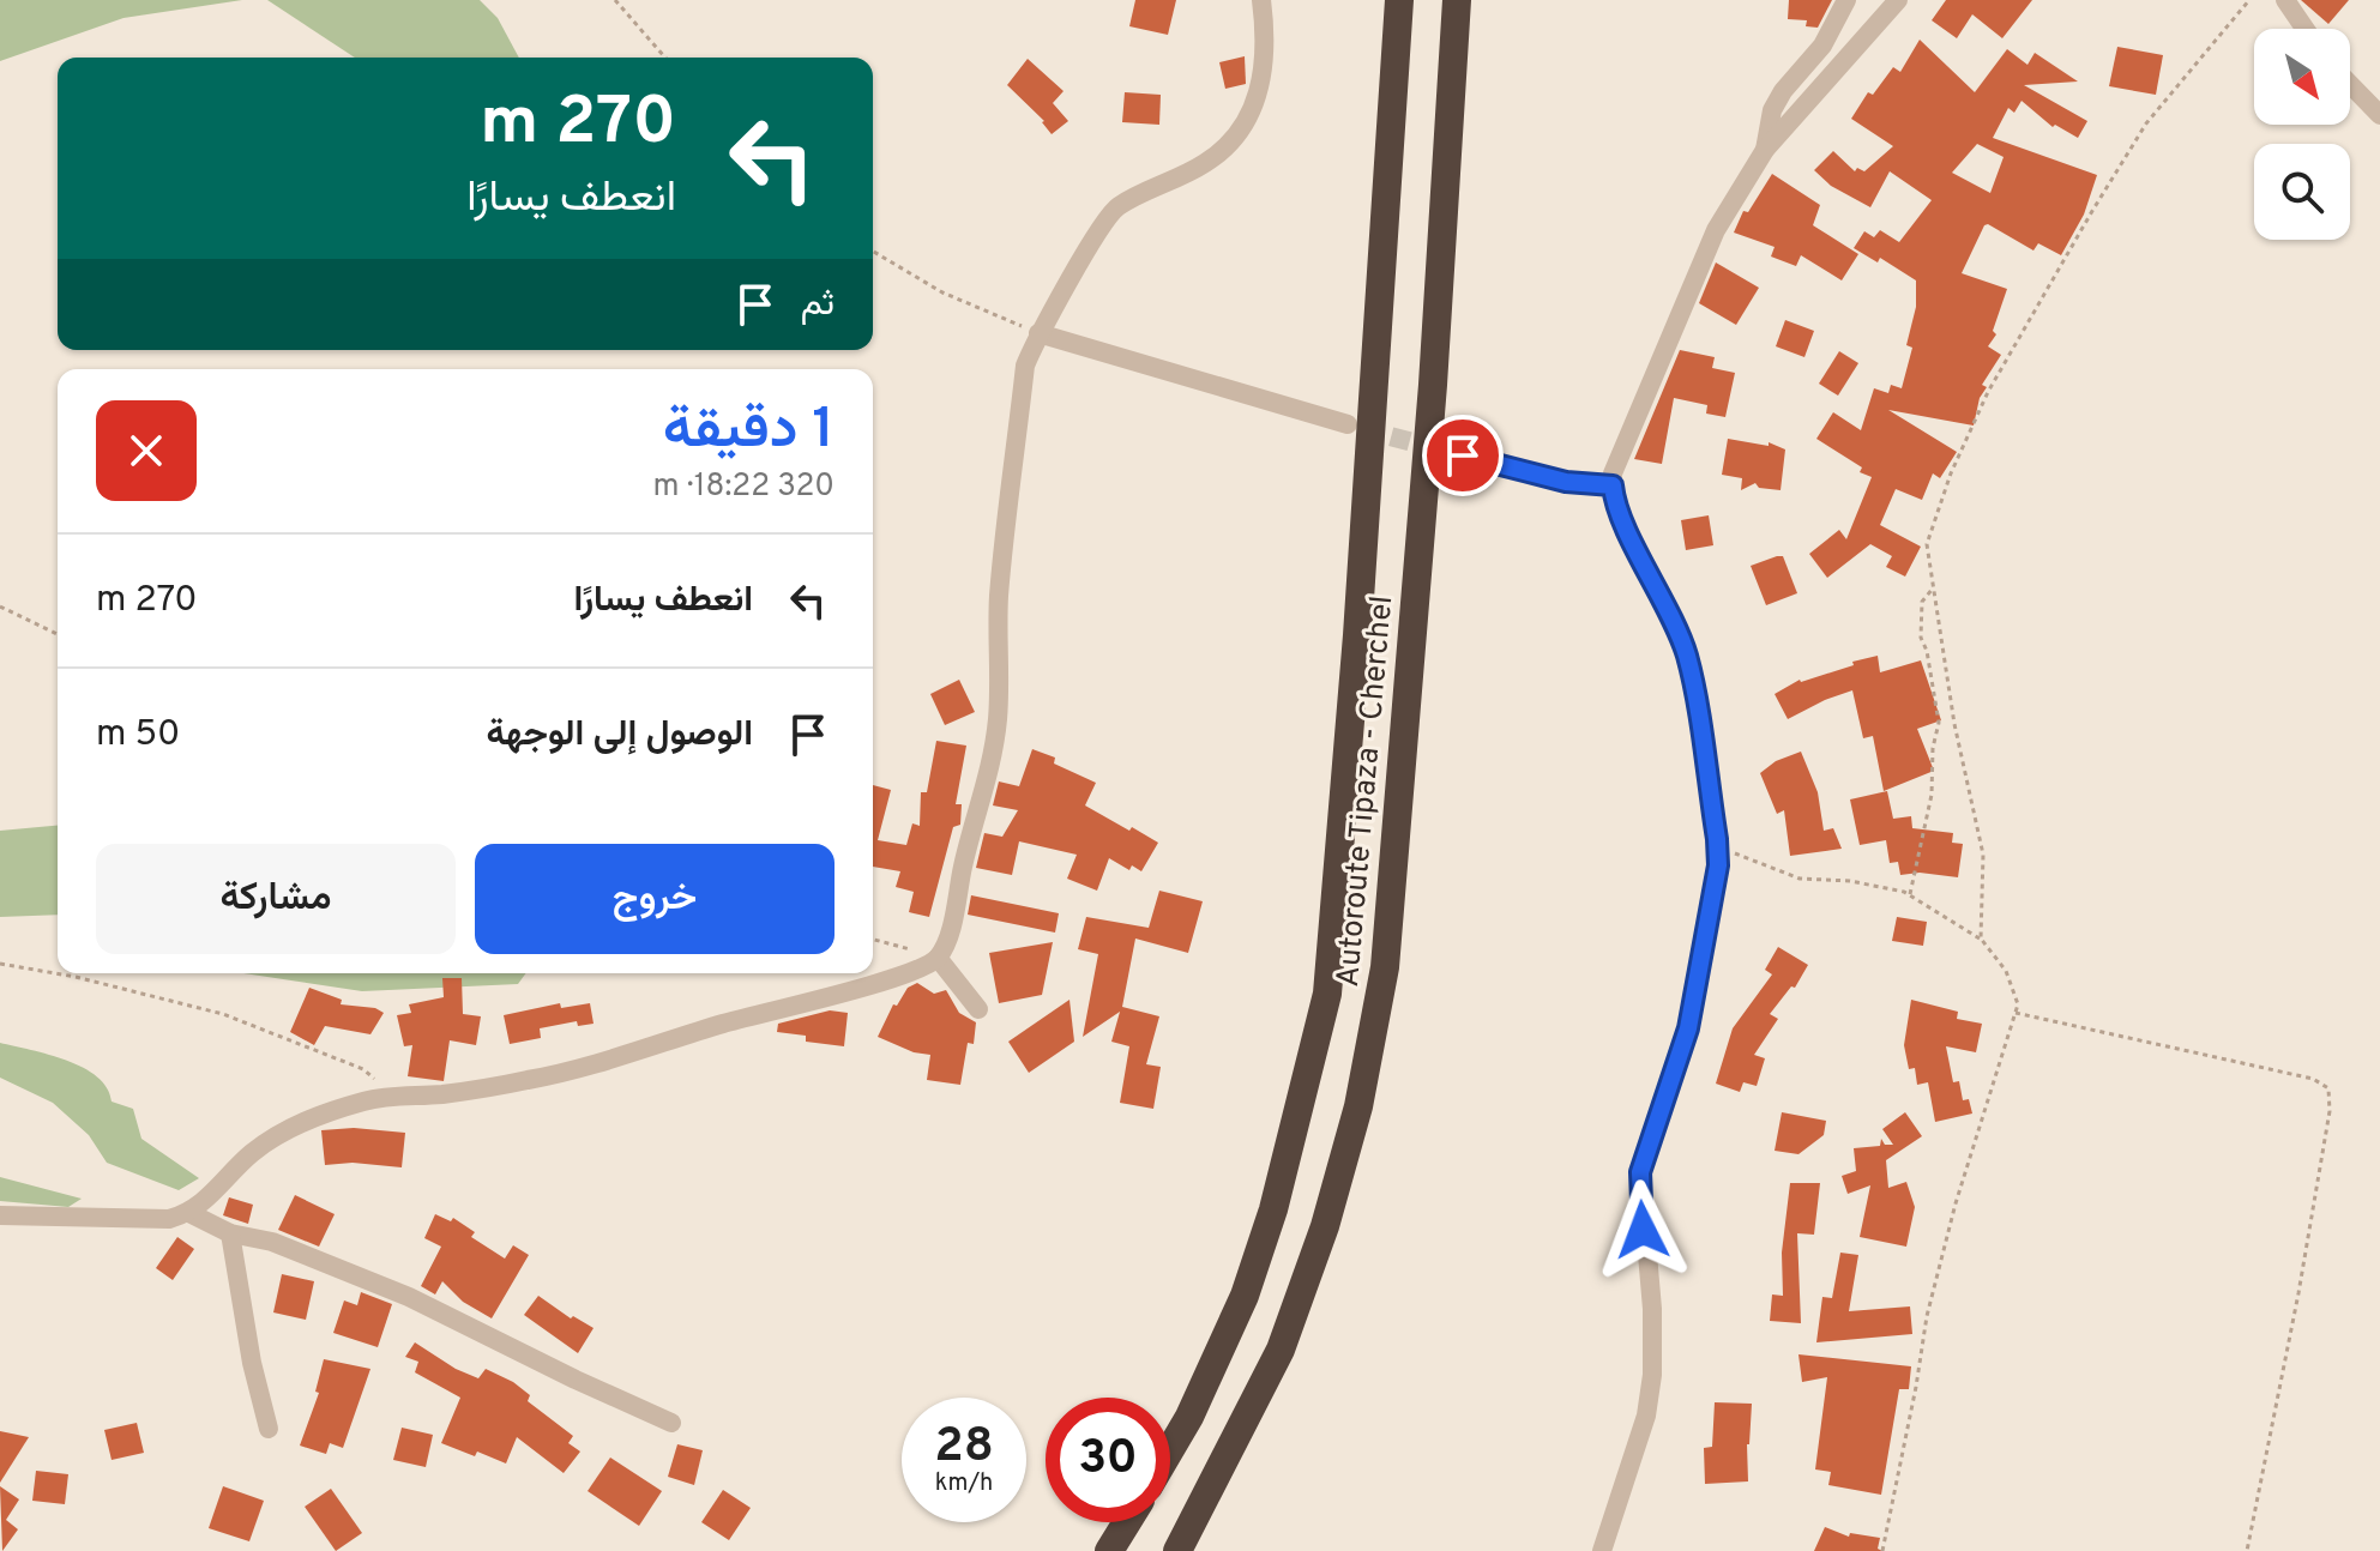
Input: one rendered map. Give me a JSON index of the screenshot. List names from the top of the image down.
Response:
{
  "streets": {
    "highway": ["Autoroute Tipaza - Cherchel"]
  },
  "north": "bottom right",
  "page": {
    "turn": ["270 m", "انعطف يسارًا"],
    "then": "ثم",
    "heading": ["1 دقيقة", "320 m · 18:22"],
    "list": [
      {
        "name": "انعطف يسارًا",
        "value": "270 m"
      },
      {
        "name": "الوصول إلى الوجهة",
        "value": "50 m"
      }
    ],
    "buttons": ["خروج", "مشاركة"],
    "speed": "28 km/h",
    "limit": "30"
  }
}
